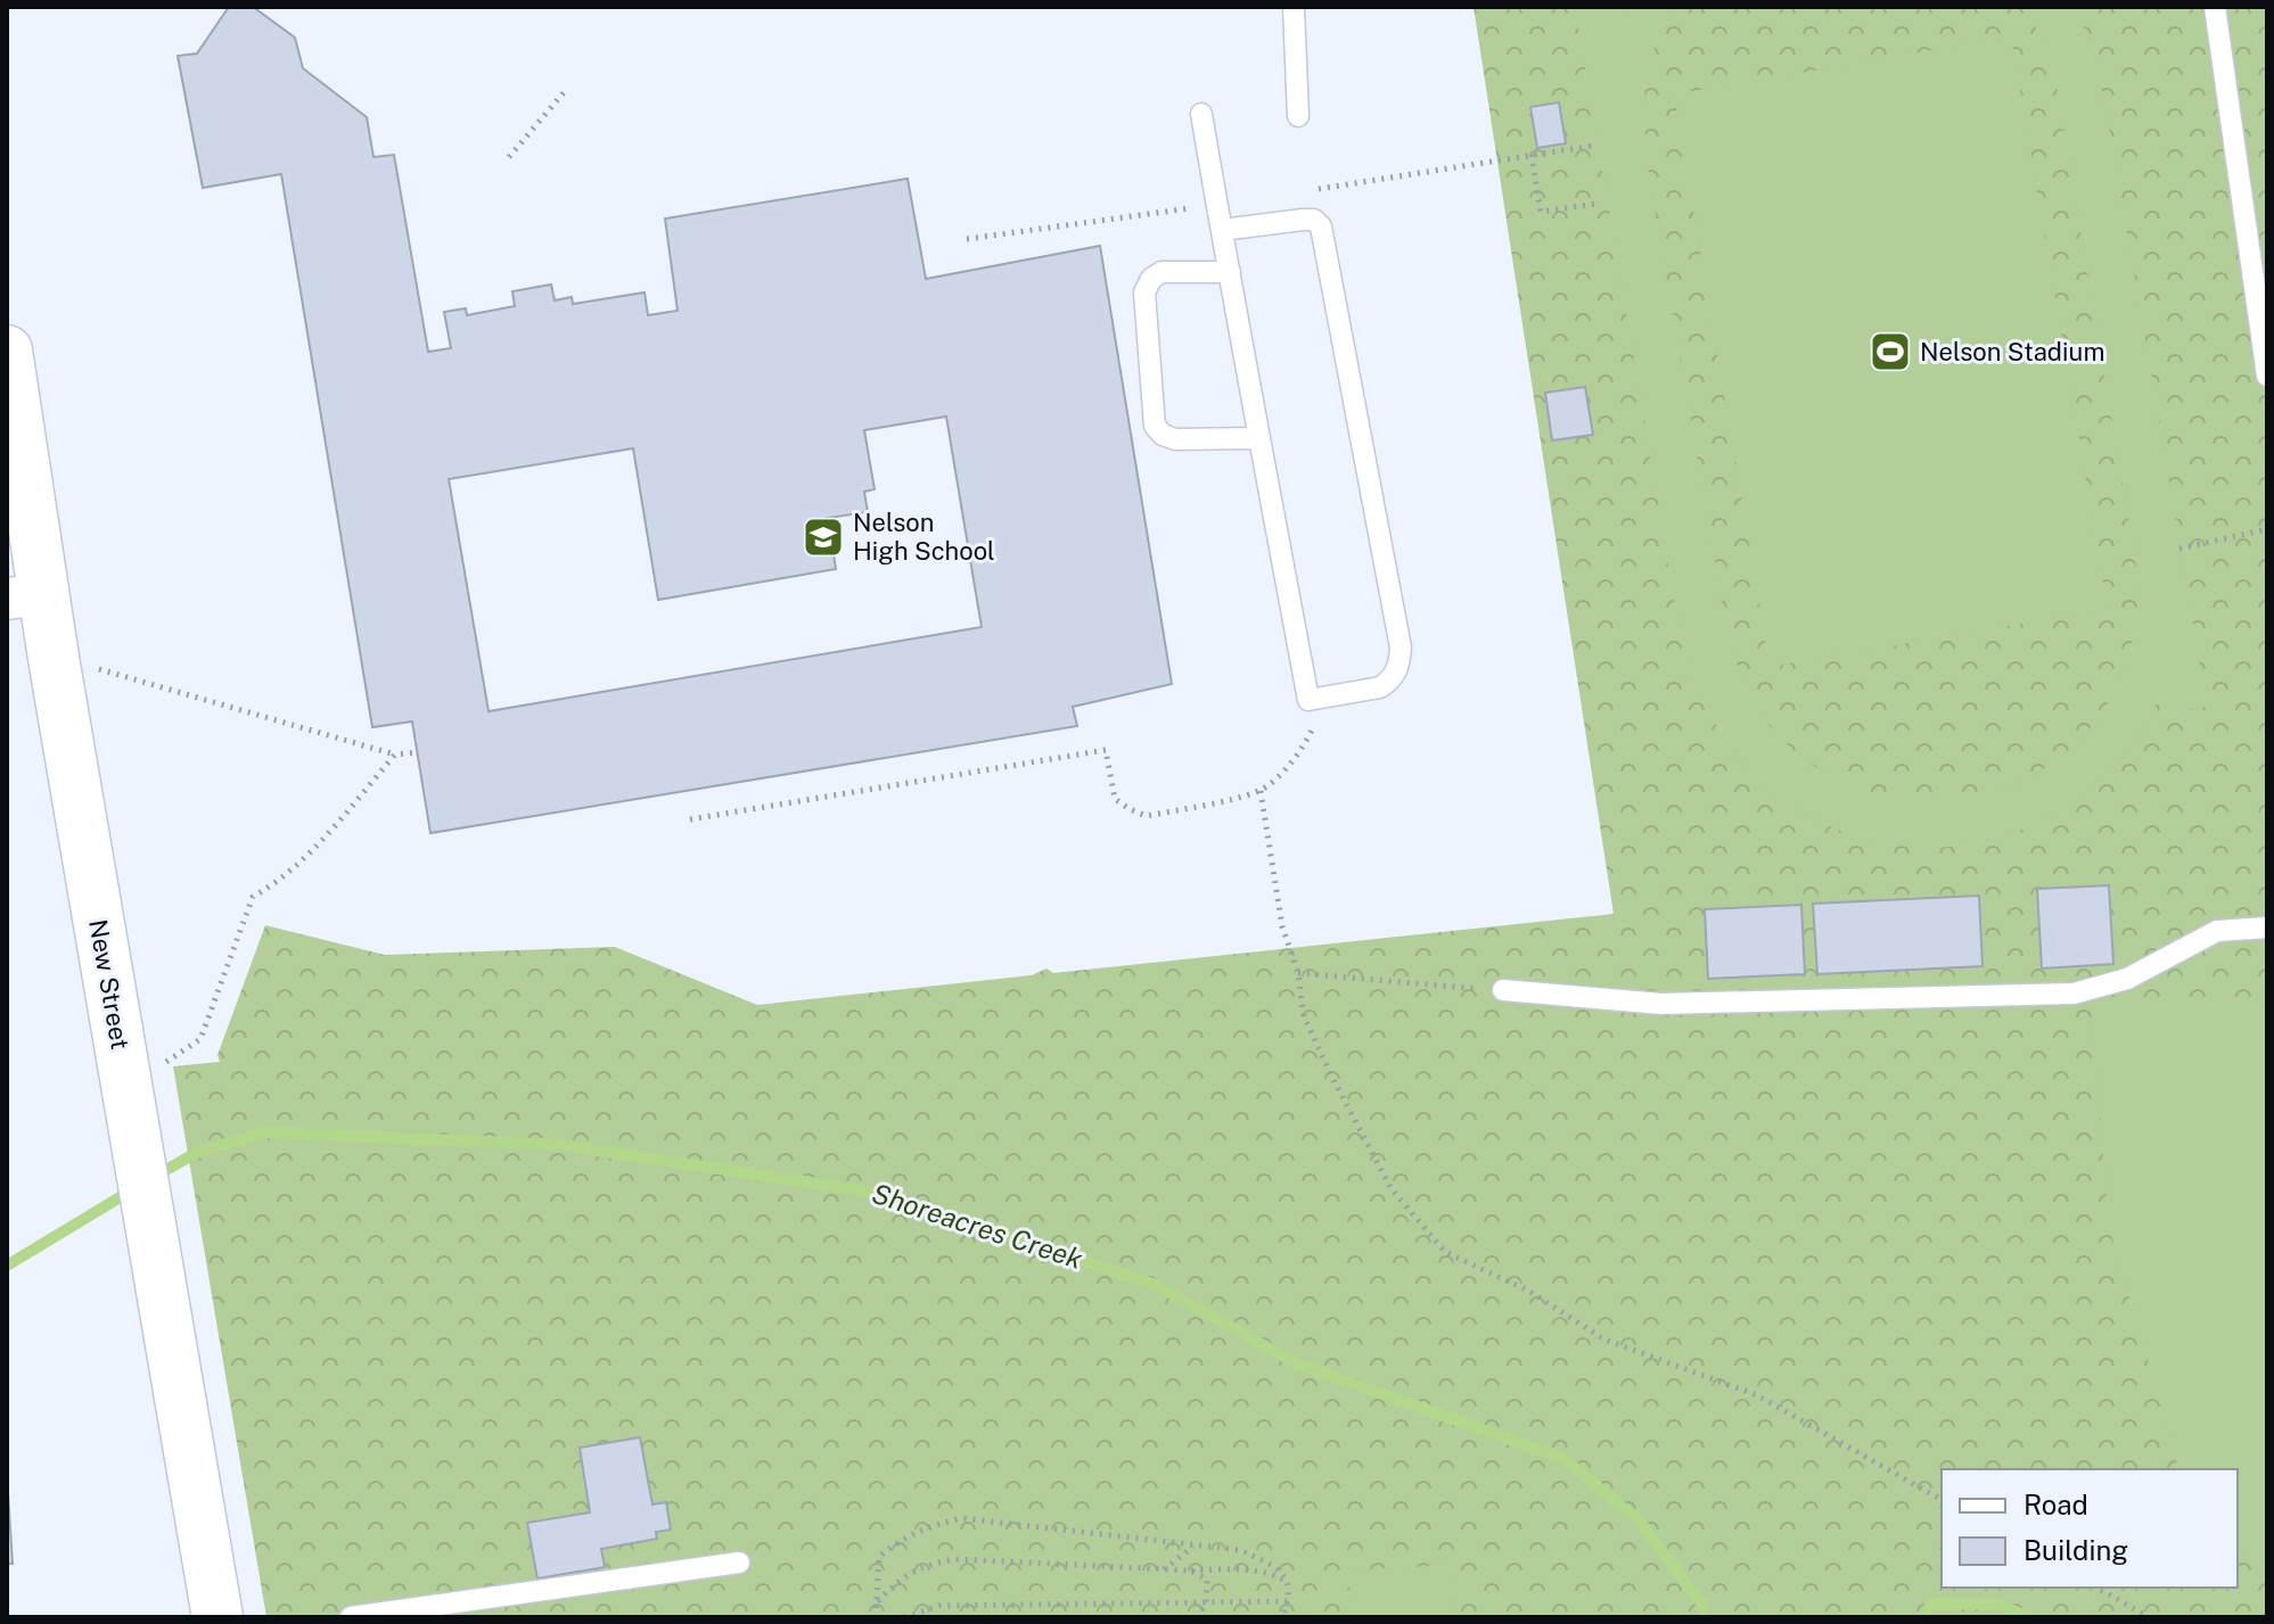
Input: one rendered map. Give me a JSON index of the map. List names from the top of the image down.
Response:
{
  "streets": {
    "main road": ["New Street"]
  },
  "water": ["Shoreacres Creek"],
  "places": {
    "sports": ["Nelson Stadium"],
    "school or university": ["Nelson High School"]
  },
  "legend": ["Road", "Building"]
}
